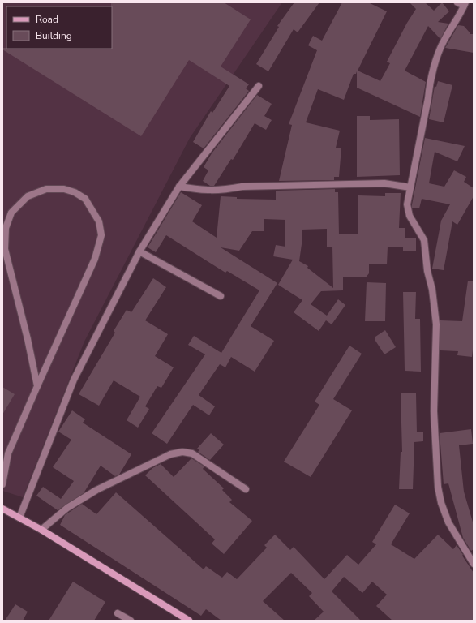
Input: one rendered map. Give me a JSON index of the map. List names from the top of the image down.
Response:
{
  "legend": ["Road", "Building"]
}
